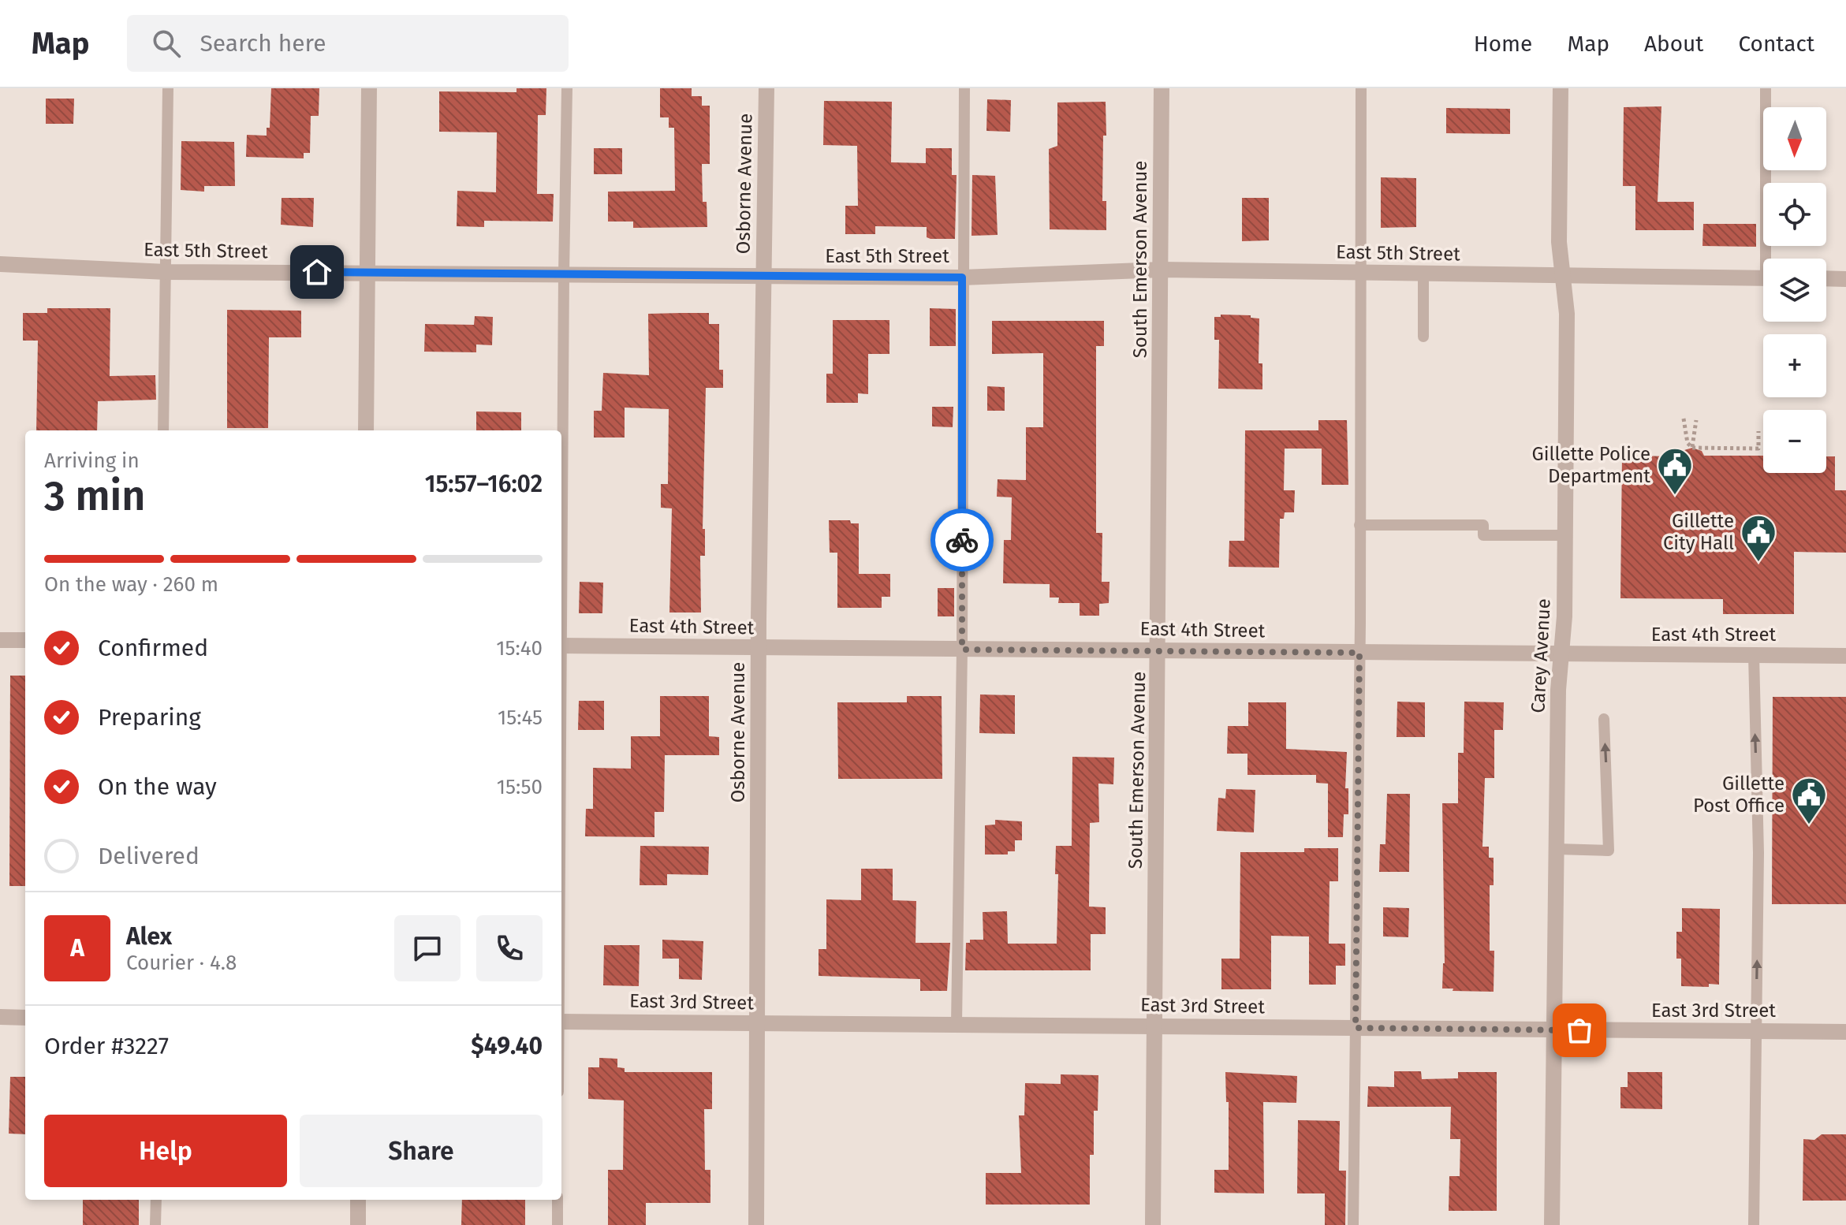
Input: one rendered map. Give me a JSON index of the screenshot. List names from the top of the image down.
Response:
{
  "streets": {
    "street": [
      "Osborne Avenue",
      "East 5th Street",
      "South Emerson Avenue",
      "East 4th Street",
      "Carey Avenue",
      "East 3rd Street"
    ]
  },
  "crossings": [
    ["Osborne Avenue", "East 5th Street"],
    ["Osborne Avenue", "East 4th Street"],
    ["Osborne Avenue", "East 3rd Street"],
    ["East 5th Street", "South Emerson Avenue"],
    ["East 5th Street", "Carey Avenue"],
    ["South Emerson Avenue", "East 4th Street"],
    ["South Emerson Avenue", "East 3rd Street"],
    ["East 4th Street", "Carey Avenue"],
    ["Carey Avenue", "East 3rd Street"]
  ],
  "places": {
    "public building": ["Gillette Police Department", "Gillette City Hall", "Gillette Post Office"]
  },
  "north": "bottom",
  "page": {
    "header": "Map",
    "search": "Search here",
    "nav": [
      "Home",
      "Map",
      "About",
      "Contact"
    ],
    "map_buttons": ["+", "−"],
    "heading": ["3 min", "Arriving in", "15:57–16:02"],
    "panel": [
      "Alex",
      "Courier · 4.8",
      "Order #3227",
      "$49.40"
    ],
    "bar": "On the way · 260 m",
    "list": [
      ["Confirmed", "15:40"],
      ["Preparing", "15:45"],
      ["On the way", "15:50"],
      "Delivered"
    ],
    "round": "A",
    "buttons": ["Help", "Share"]
  }
}
